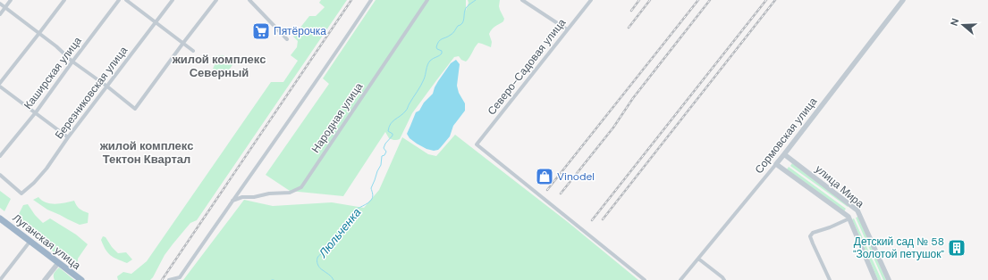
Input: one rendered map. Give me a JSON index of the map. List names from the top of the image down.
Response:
{
  "streets": {
    "highway": ["Луганская улица"],
    "street": [
      "Северо-Садовая улица",
      "Каширская улица",
      "Березниковская улица",
      "Народная улица",
      "Сормовская улица",
      "улица Мира"
    ]
  },
  "crossings": [
    ["Сормовская улица", "улица Мира"]
  ],
  "districts": ["жилой комплекс Северный", "жилой комплекс Тектон Квартал"],
  "water": ["Люльченка"],
  "places": {
    "supermarket": ["Пятёрочка"],
    "shop": ["Vinodel"],
    "building": ["Детский сад № 58 \"Золотой петушок\""]
  },
  "north": "left"
}
